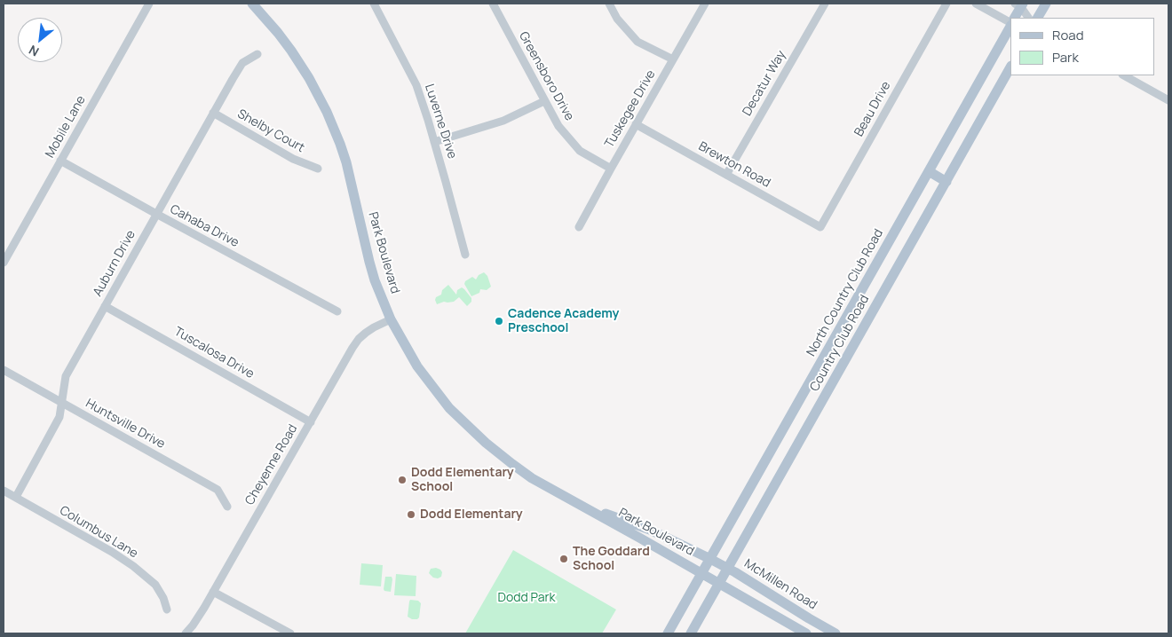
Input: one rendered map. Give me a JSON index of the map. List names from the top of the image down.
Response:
{
  "streets": {
    "main road": [
      "Park Boulevard",
      "North Country Club Road",
      "Country Club Road",
      "McMillen Road"
    ],
    "street": [
      "Greensboro Drive",
      "Decatur Way",
      "Tuskegee Drive",
      "Beau Drive",
      "Luverne Drive",
      "Mobile Lane",
      "Shelby Court",
      "Brewton Road",
      "Cahaba Drive",
      "Auburn Drive",
      "Tuscalosa Drive",
      "Huntsville Drive",
      "Cheyenne Road",
      "Columbus Lane"
    ]
  },
  "crossings": [
    ["Greensboro Drive", "Tuskegee Drive"],
    ["Decatur Way", "Brewton Road"],
    ["Tuskegee Drive", "Brewton Road"],
    ["Beau Drive", "Brewton Road"],
    ["Mobile Lane", "Cahaba Drive"],
    ["Shelby Court", "Auburn Drive"],
    ["Cahaba Drive", "Auburn Drive"],
    ["Park Boulevard", "North Country Club Road"],
    ["Park Boulevard", "Country Club Road"],
    ["Park Boulevard", "Cheyenne Road"],
    ["Park Boulevard", "McMillen Road"],
    ["Auburn Drive", "Tuscalosa Drive"],
    ["Auburn Drive", "Huntsville Drive"],
    ["Auburn Drive", "Columbus Lane"],
    ["North Country Club Road", "McMillen Road"],
    ["Country Club Road", "McMillen Road"],
    ["Tuscalosa Drive", "Cheyenne Road"]
  ],
  "parks": ["Dodd Park"],
  "places": [
    "Cadence Academy Preschool",
    "Dodd Elementary School",
    "Dodd Elementary",
    "The Goddard School"
  ],
  "legend": ["Road", "Park"],
  "north": "bottom left"
}
